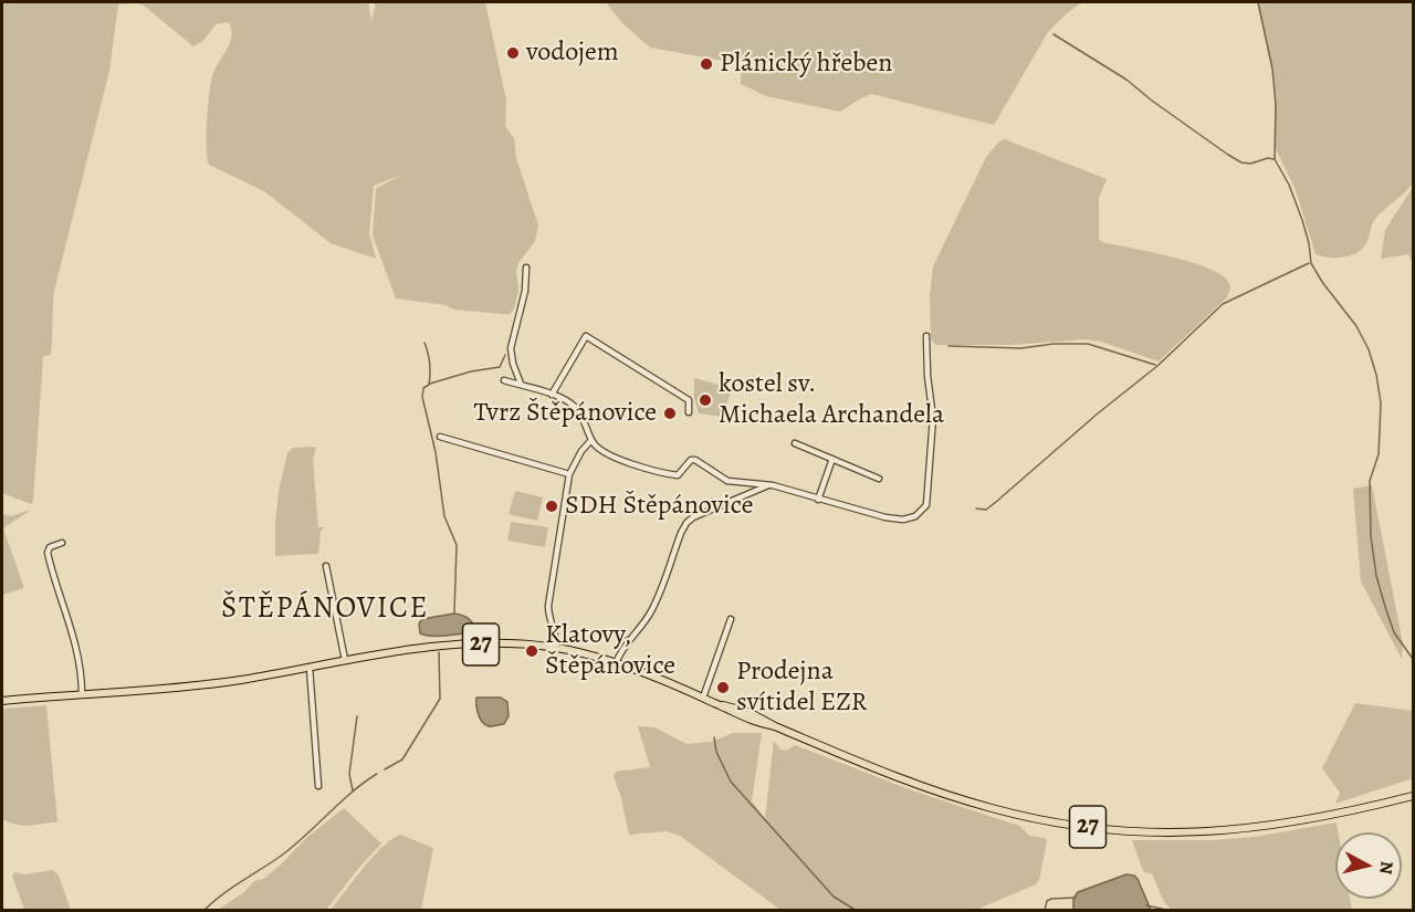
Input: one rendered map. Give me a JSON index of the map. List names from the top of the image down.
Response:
{
  "streets": {
    "main road": ["27"]
  },
  "districts": ["ŠTĚPÁNOVICE"],
  "places": [
    "vodojem",
    "Plánický hřeben",
    "kostel sv. Michaela Archandela",
    "Tvrz Štěpánovice",
    "SDH Štěpánovice",
    "Klatovy, Štěpánovice",
    "Prodejna svítidel EZR"
  ],
  "north": "right"
}
